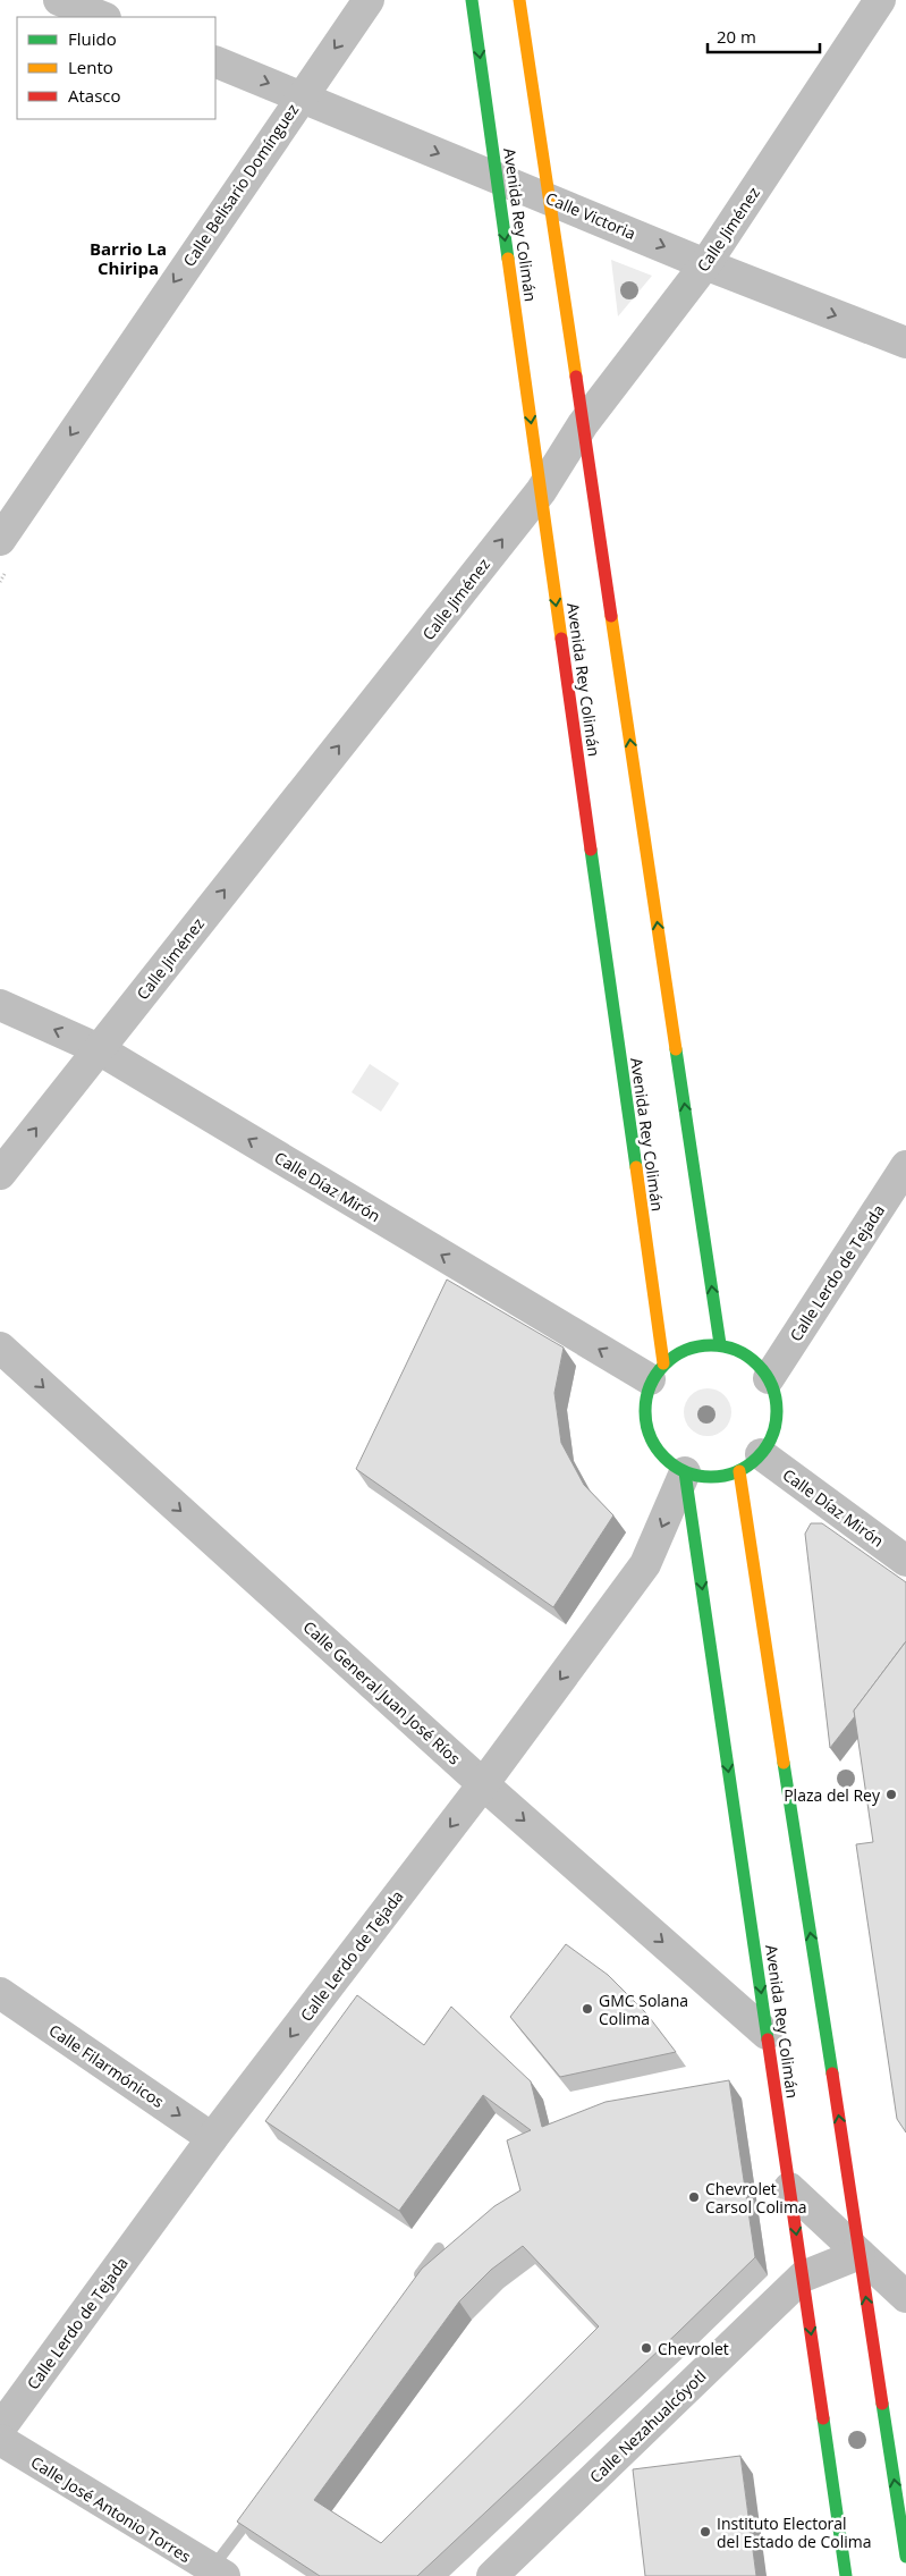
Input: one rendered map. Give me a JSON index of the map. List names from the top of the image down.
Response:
{
  "streets": {
    "main road": ["Avenida Rey Colimán"],
    "street": [
      "Calle Belisario Domínguez",
      "Calle Victoria",
      "Calle Jiménez",
      "Calle Díaz Mirón",
      "Calle Lerdo de Tejada",
      "Calle General Juan José Ríos",
      "Calle Filarmónicos",
      "Calle Nezahualcóyotl",
      "Calle José Antonio Torres"
    ]
  },
  "crossings": [
    ["Calle Belisario Domínguez", "Calle Victoria"],
    ["Calle Victoria", "Avenida Rey Colimán"],
    ["Calle Victoria", "Calle Jiménez"],
    ["Avenida Rey Colimán", "Calle Jiménez"],
    ["Avenida Rey Colimán", "Calle Díaz Mirón"],
    ["Avenida Rey Colimán", "Calle Lerdo de Tejada"],
    ["Avenida Rey Colimán", "Calle General Juan José Ríos"],
    ["Avenida Rey Colimán", "Calle Nezahualcóyotl"],
    ["Calle Jiménez", "Calle Díaz Mirón"],
    ["Calle Díaz Mirón", "Calle Lerdo de Tejada"],
    ["Calle Lerdo de Tejada", "Calle General Juan José Ríos"],
    ["Calle Lerdo de Tejada", "Calle Filarmónicos"]
  ],
  "one_way": [
    "Calle Belisario Domínguez",
    "Calle Victoria",
    "Calle Jiménez",
    "Calle Díaz Mirón",
    "Calle Lerdo de Tejada",
    "Calle General Juan José Ríos",
    "Calle Filarmónicos"
  ],
  "districts": ["Barrio La Chiripa"],
  "places": [
    "Plaza del Rey",
    "GMC Solana Colima",
    "Chevrolet Carsol Colima",
    "Chevrolet",
    "Instituto Electoral del Estado de Colima"
  ],
  "legend": ["Fluido", "Lento", "Atasco"],
  "scale_bar": "20 m"
}
